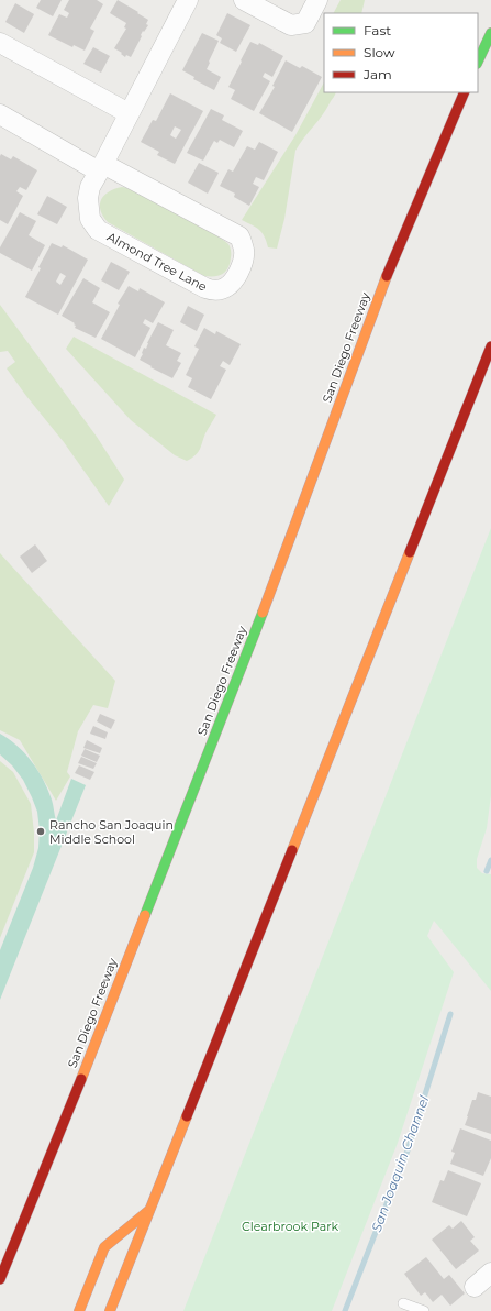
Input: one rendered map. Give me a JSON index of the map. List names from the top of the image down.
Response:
{
  "streets": {
    "highway": ["San Diego Freeway"],
    "street": ["Almond Tree Lane"]
  },
  "water": ["San Joaquin Channel"],
  "parks": ["Clearbrook Park"],
  "places": ["Rancho San Joaquin Middle School"],
  "legend": ["Fast", "Slow", "Jam"]
}
